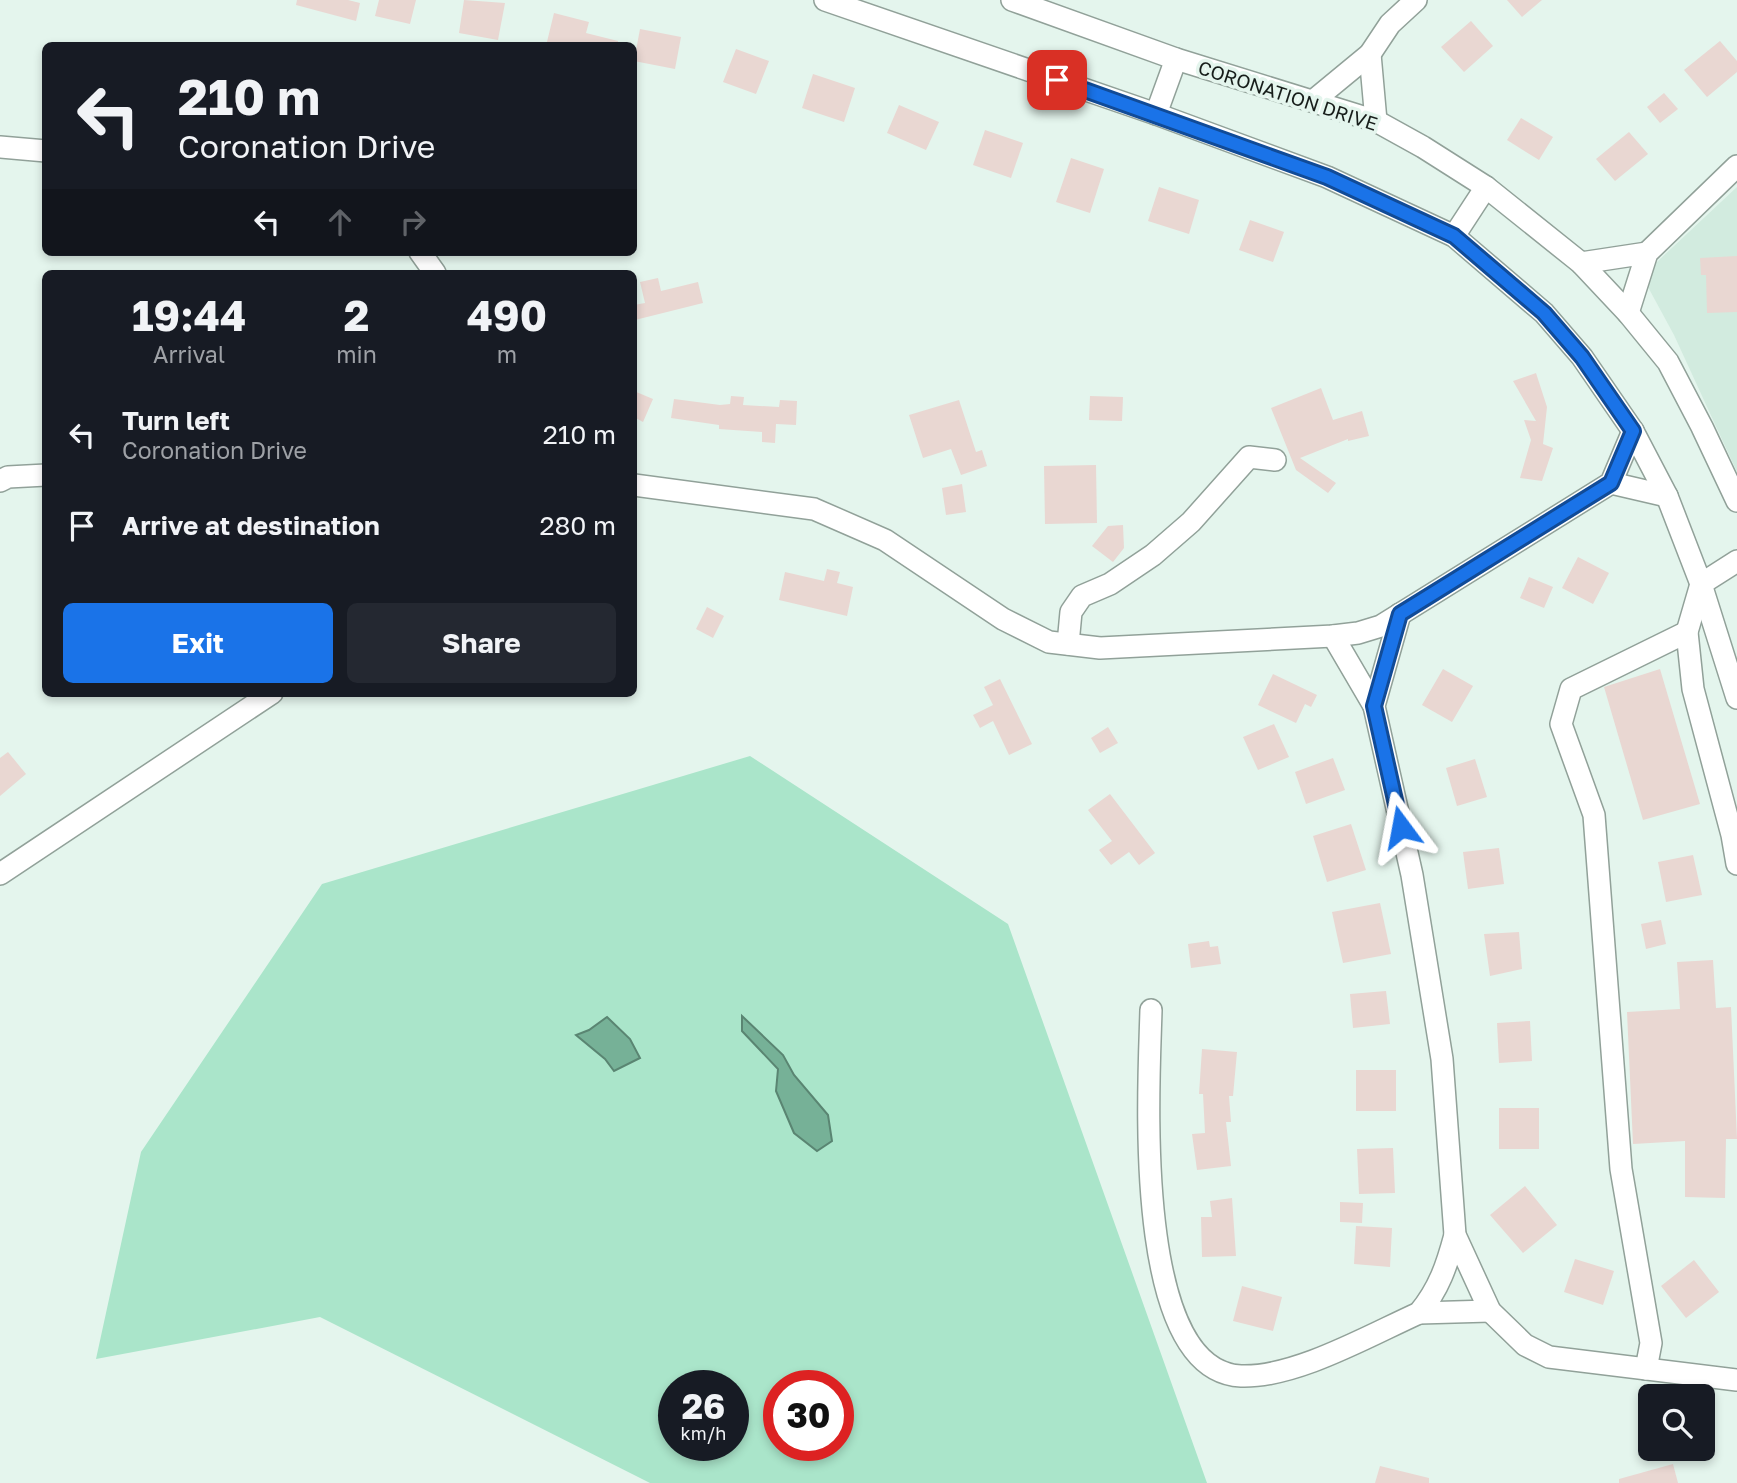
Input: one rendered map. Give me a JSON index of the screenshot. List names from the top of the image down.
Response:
{
  "streets": {
    "street": ["CORONATION DRIVE"]
  },
  "page": {
    "turn": ["210 m", "Coronation Drive"],
    "eta": [
      "19:44",
      "Arrival",
      "2",
      "min",
      "490",
      "m"
    ],
    "list": [
      {
        "name": "Turn left",
        "note": "Coronation Drive",
        "value": "210 m"
      },
      {
        "name": "Arrive at destination",
        "value": "280 m"
      }
    ],
    "buttons": ["Exit", "Share"],
    "speed": "26 km/h",
    "limit": "30"
  }
}
